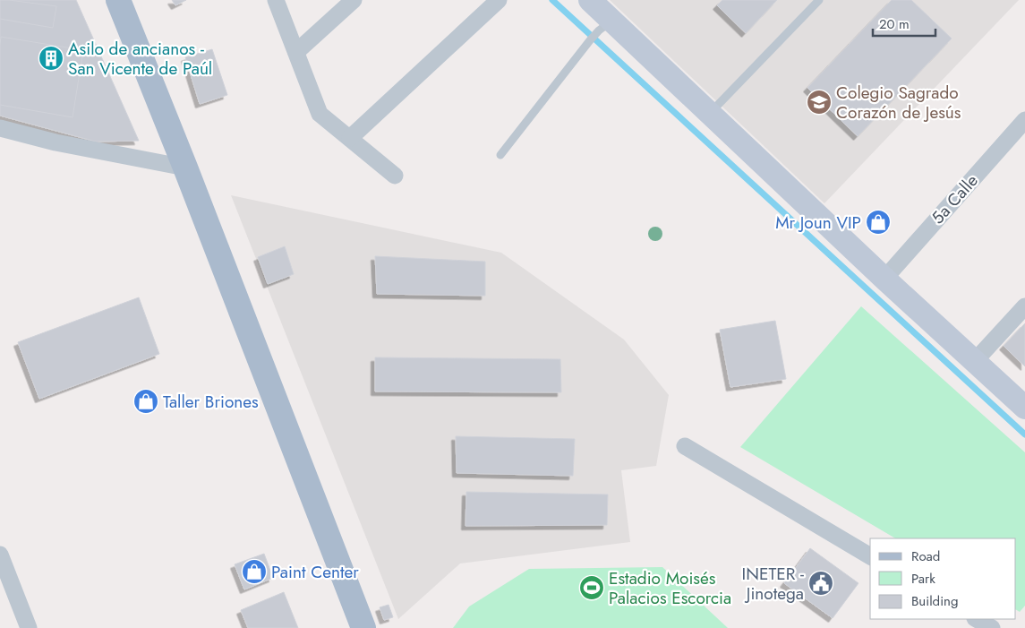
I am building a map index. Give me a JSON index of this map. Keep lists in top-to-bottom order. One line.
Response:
{"streets":{"street":["5a Calle"]},"places":{"building":["Asilo de ancianos - San Vicente de Paúl"],"school or university":["Colegio Sagrado Corazón de Jesús"],"shop":["Mr Joun VIP","Taller Briones","Paint Center"],"public building":["INETER - Jinotega"],"sports":["Estadio Moisés Palacios Escorcia"]},"legend":["Road","Park","Building"],"scale_bar":"20 m"}
